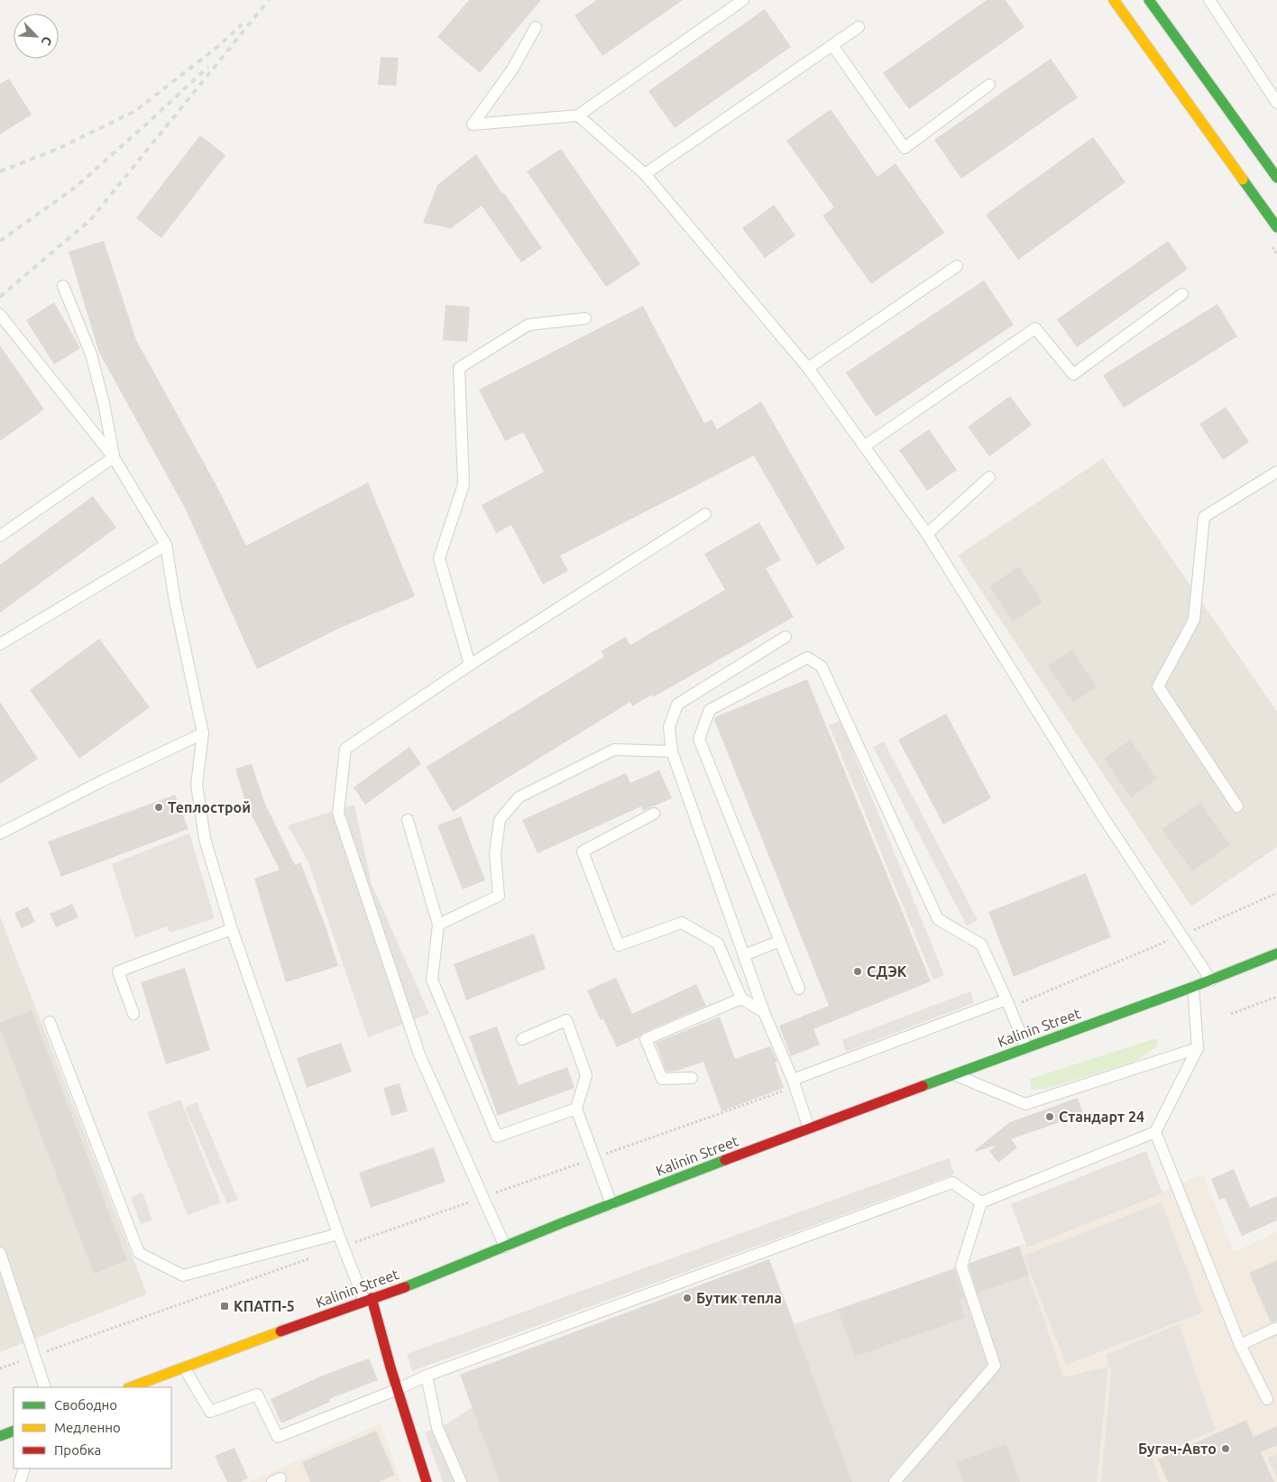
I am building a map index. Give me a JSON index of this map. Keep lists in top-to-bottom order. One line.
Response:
{"streets":{"main road":["Kalinin Street"]},"places":{"other":["Теплострой","СДЭК","Стандарт 24","Бутик тепла","Бугач-Авто"],"transit":["КПАТП-5"]},"legend":["Свободно","Медленно","Пробка"],"north":"bottom right"}
